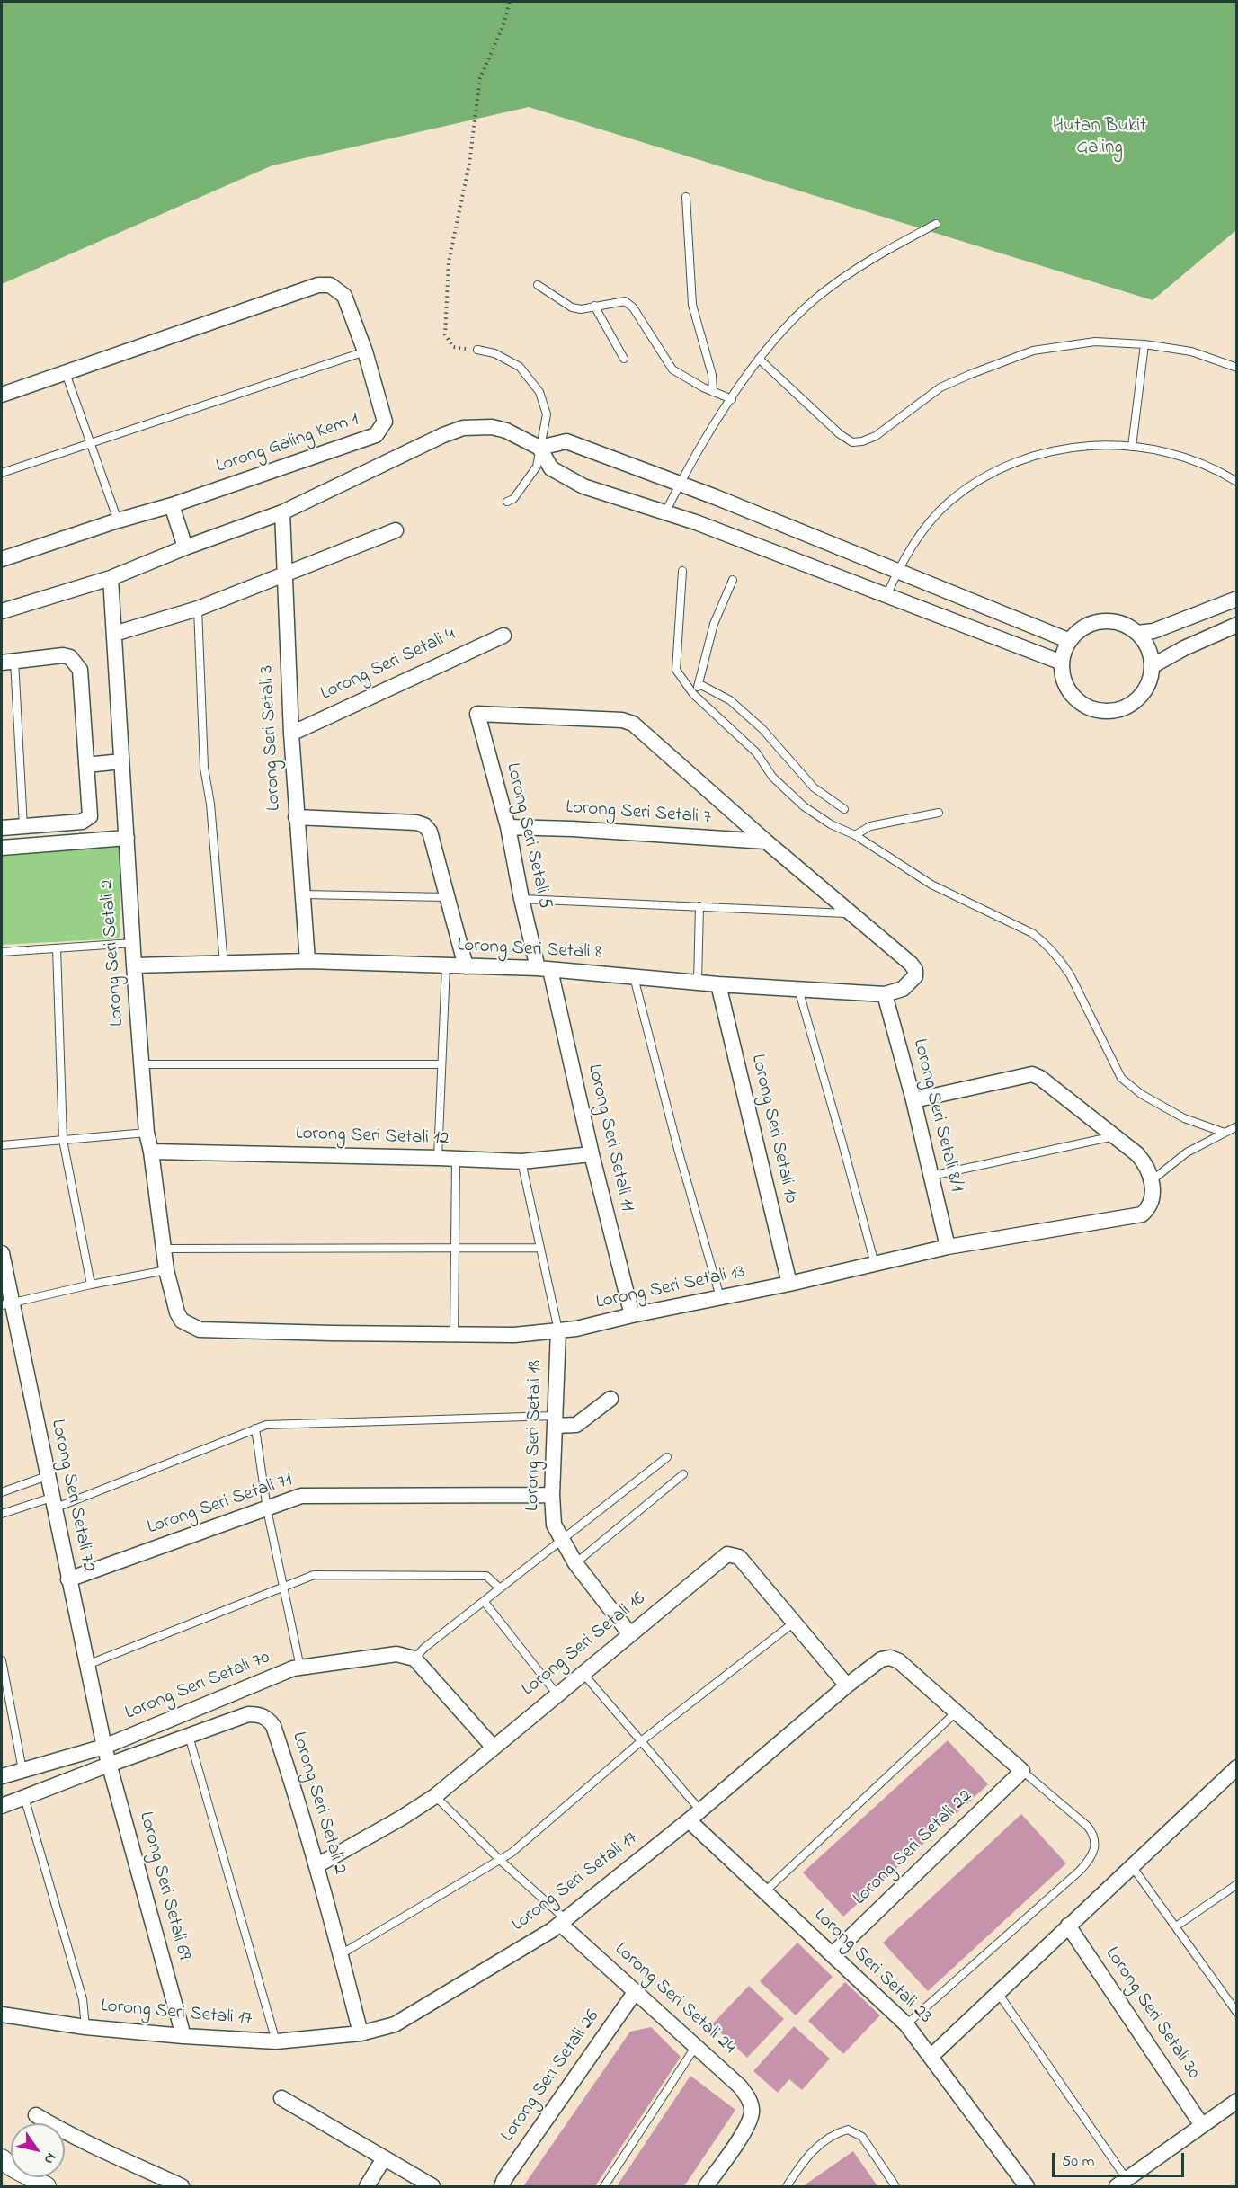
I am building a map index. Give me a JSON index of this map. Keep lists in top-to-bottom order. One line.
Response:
{"streets":{"street":["Lorong Galing Kem 1","Lorong Seri Setali 4","Lorong Seri Setali 3","Lorong Seri Setali 7","Lorong Seri Setali 5","Lorong Seri Setali 8","Lorong Seri Setali 2","Lorong Seri Setali 8/1","Lorong Seri Setali 10","Lorong Seri Setali 12","Lorong Seri Setali 11","Lorong Seri Setali 13","Lorong Seri Setali 18","Lorong Seri Setali 72","Lorong Seri Setali 71","Lorong Seri Setali 16","Lorong Seri Setali 70","Lorong Seri Setali 22","Lorong Seri Setali 17","Lorong Seri Setali 69","Lorong Seri Setali 23","Lorong Seri Setali 24","Lorong Seri Setali 30","Lorong Seri Setali 26"]},"crossings":[["Lorong Seri Setali 4","Lorong Seri Setali 3"],["Lorong Seri Setali 3","Lorong Seri Setali 8"],["Lorong Seri Setali 7","Lorong Seri Setali 5"],["Lorong Seri Setali 5","Lorong Seri Setali 8"],["Lorong Seri Setali 5","Lorong Seri Setali 11"],["Lorong Seri Setali 8","Lorong Seri Setali 2"],["Lorong Seri Setali 8","Lorong Seri Setali 8/1"],["Lorong Seri Setali 8","Lorong Seri Setali 10"],["Lorong Seri Setali 8","Lorong Seri Setali 11"],["Lorong Seri Setali 2","Lorong Seri Setali 12"],["Lorong Seri Setali 2","Lorong Seri Setali 13"],["Lorong Seri Setali 2","Lorong Seri Setali 16"],["Lorong Seri Setali 2","Lorong Seri Setali 17"],["Lorong Seri Setali 2","Lorong Seri Setali 69"],["Lorong Seri Setali 8/1","Lorong Seri Setali 13"],["Lorong Seri Setali 10","Lorong Seri Setali 13"],["Lorong Seri Setali 12","Lorong Seri Setali 11"],["Lorong Seri Setali 11","Lorong Seri Setali 13"],["Lorong Seri Setali 13","Lorong Seri Setali 18"],["Lorong Seri Setali 18","Lorong Seri Setali 71"],["Lorong Seri Setali 18","Lorong Seri Setali 16"],["Lorong Seri Setali 72","Lorong Seri Setali 71"],["Lorong Seri Setali 72","Lorong Seri Setali 70"],["Lorong Seri Setali 72","Lorong Seri Setali 69"],["Lorong Seri Setali 16","Lorong Seri Setali 17"],["Lorong Seri Setali 70","Lorong Seri Setali 69"],["Lorong Seri Setali 22","Lorong Seri Setali 17"],["Lorong Seri Setali 22","Lorong Seri Setali 23"],["Lorong Seri Setali 17","Lorong Seri Setali 69"],["Lorong Seri Setali 17","Lorong Seri Setali 23"],["Lorong Seri Setali 17","Lorong Seri Setali 24"],["Lorong Seri Setali 24","Lorong Seri Setali 26"]],"parks":["Hutan Bukit Galing"],"scale_bar":"50 m","north":"bottom right"}
